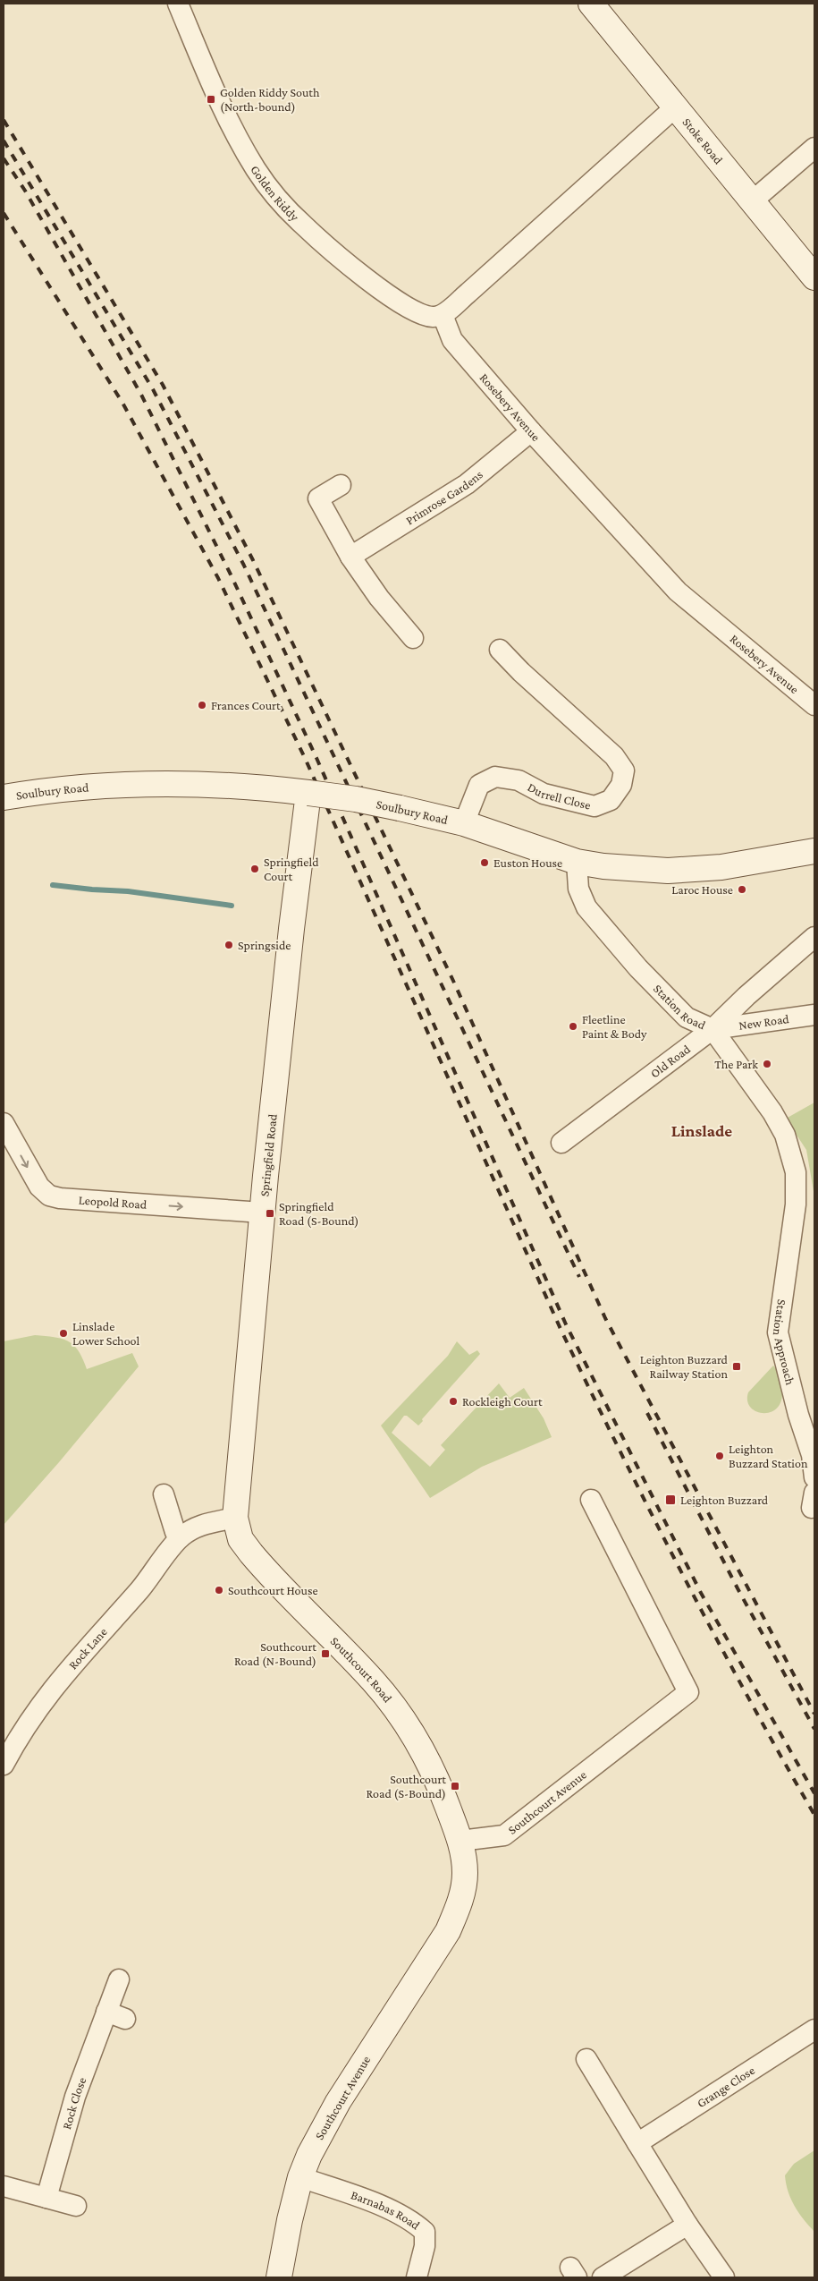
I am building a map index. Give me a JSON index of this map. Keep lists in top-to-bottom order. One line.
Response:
{"streets":{"street":["Stoke Road","Golden Riddy","Rosebery Avenue","Primrose Gardens","Soulbury Road","Durrell Close","Station Road","New Road","Old Road","Springfield Road","Leopold Road","Station Approach","Rock Lane","Southcourt Road","Southcourt Avenue","Grange Close","Rock Close","Barnabas Road"]},"crossings":[["Golden Riddy","Rosebery Avenue"],["Rosebery Avenue","Primrose Gardens"],["Soulbury Road","Durrell Close"],["Soulbury Road","Station Road"],["Soulbury Road","Springfield Road"],["Station Road","New Road"],["Station Road","Old Road"],["Station Road","Station Approach"],["New Road","Old Road"],["Springfield Road","Leopold Road"],["Springfield Road","Rock Lane"],["Springfield Road","Southcourt Road"],["Rock Lane","Southcourt Road"],["Southcourt Road","Southcourt Avenue"],["Southcourt Avenue","Barnabas Road"]],"one_way":["Leopold Road"],"districts":["Linslade"],"places":{"transit":["Golden Riddy South (North-bound)","Springfield Road (S-Bound)","Leighton Buzzard Railway Station","Leighton Buzzard","Southcourt Road (N-Bound)","Southcourt Road (S-Bound)"],"other":["Frances Court","Euston House","Springfield Court","Laroc House","Springside","Fleetline Paint & Body","The Park","Linslade Lower School","Rockleigh Court","Leighton Buzzard Station","Southcourt House"]}}
